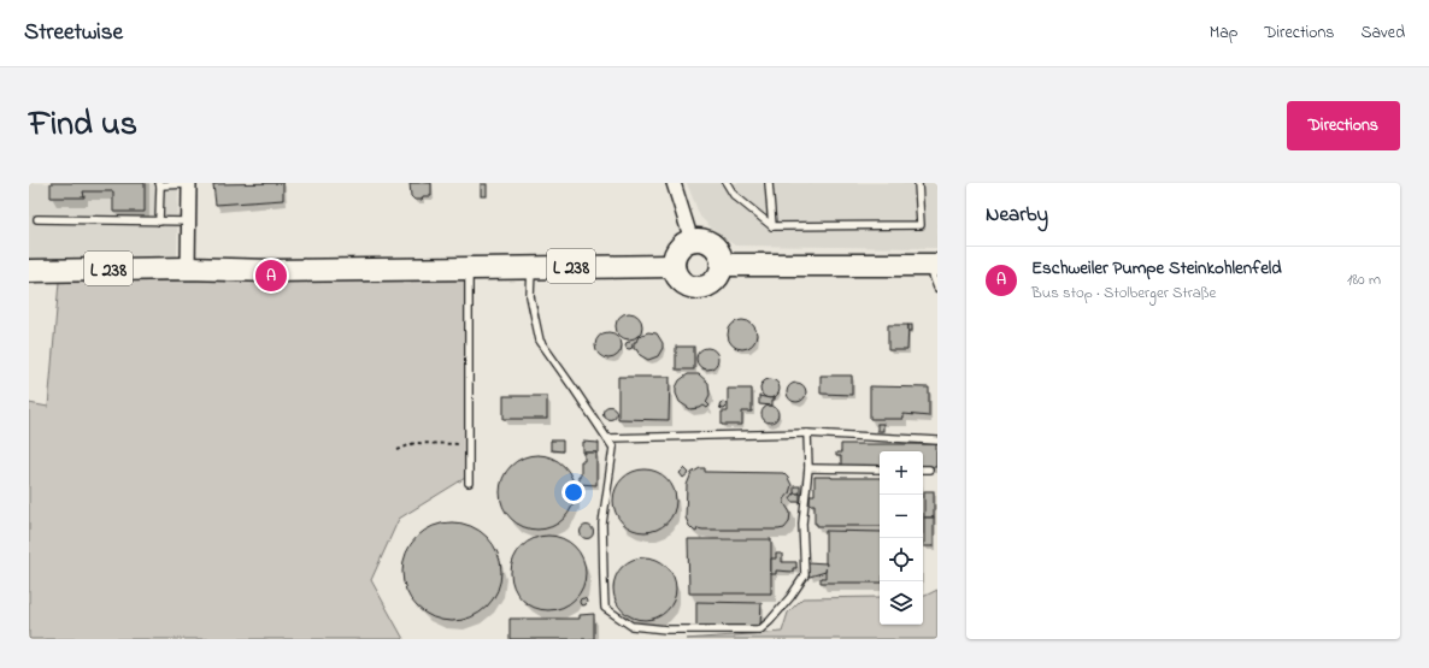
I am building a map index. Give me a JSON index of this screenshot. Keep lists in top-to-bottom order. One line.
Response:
{"streets":{"main road":["L 238"]},"page":{"header":"Streetwise","nav":["Map","Directions","Saved"],"title":"Find us","buttons":"Directions","heading":"Nearby","list":[{"mark":"A","name":"Eschweiler Pumpe Steinkohlenfeld","note":"Bus stop · Stolberger Straße","value":"180 m"}],"pins":"A","map_buttons":["+","−"]}}
